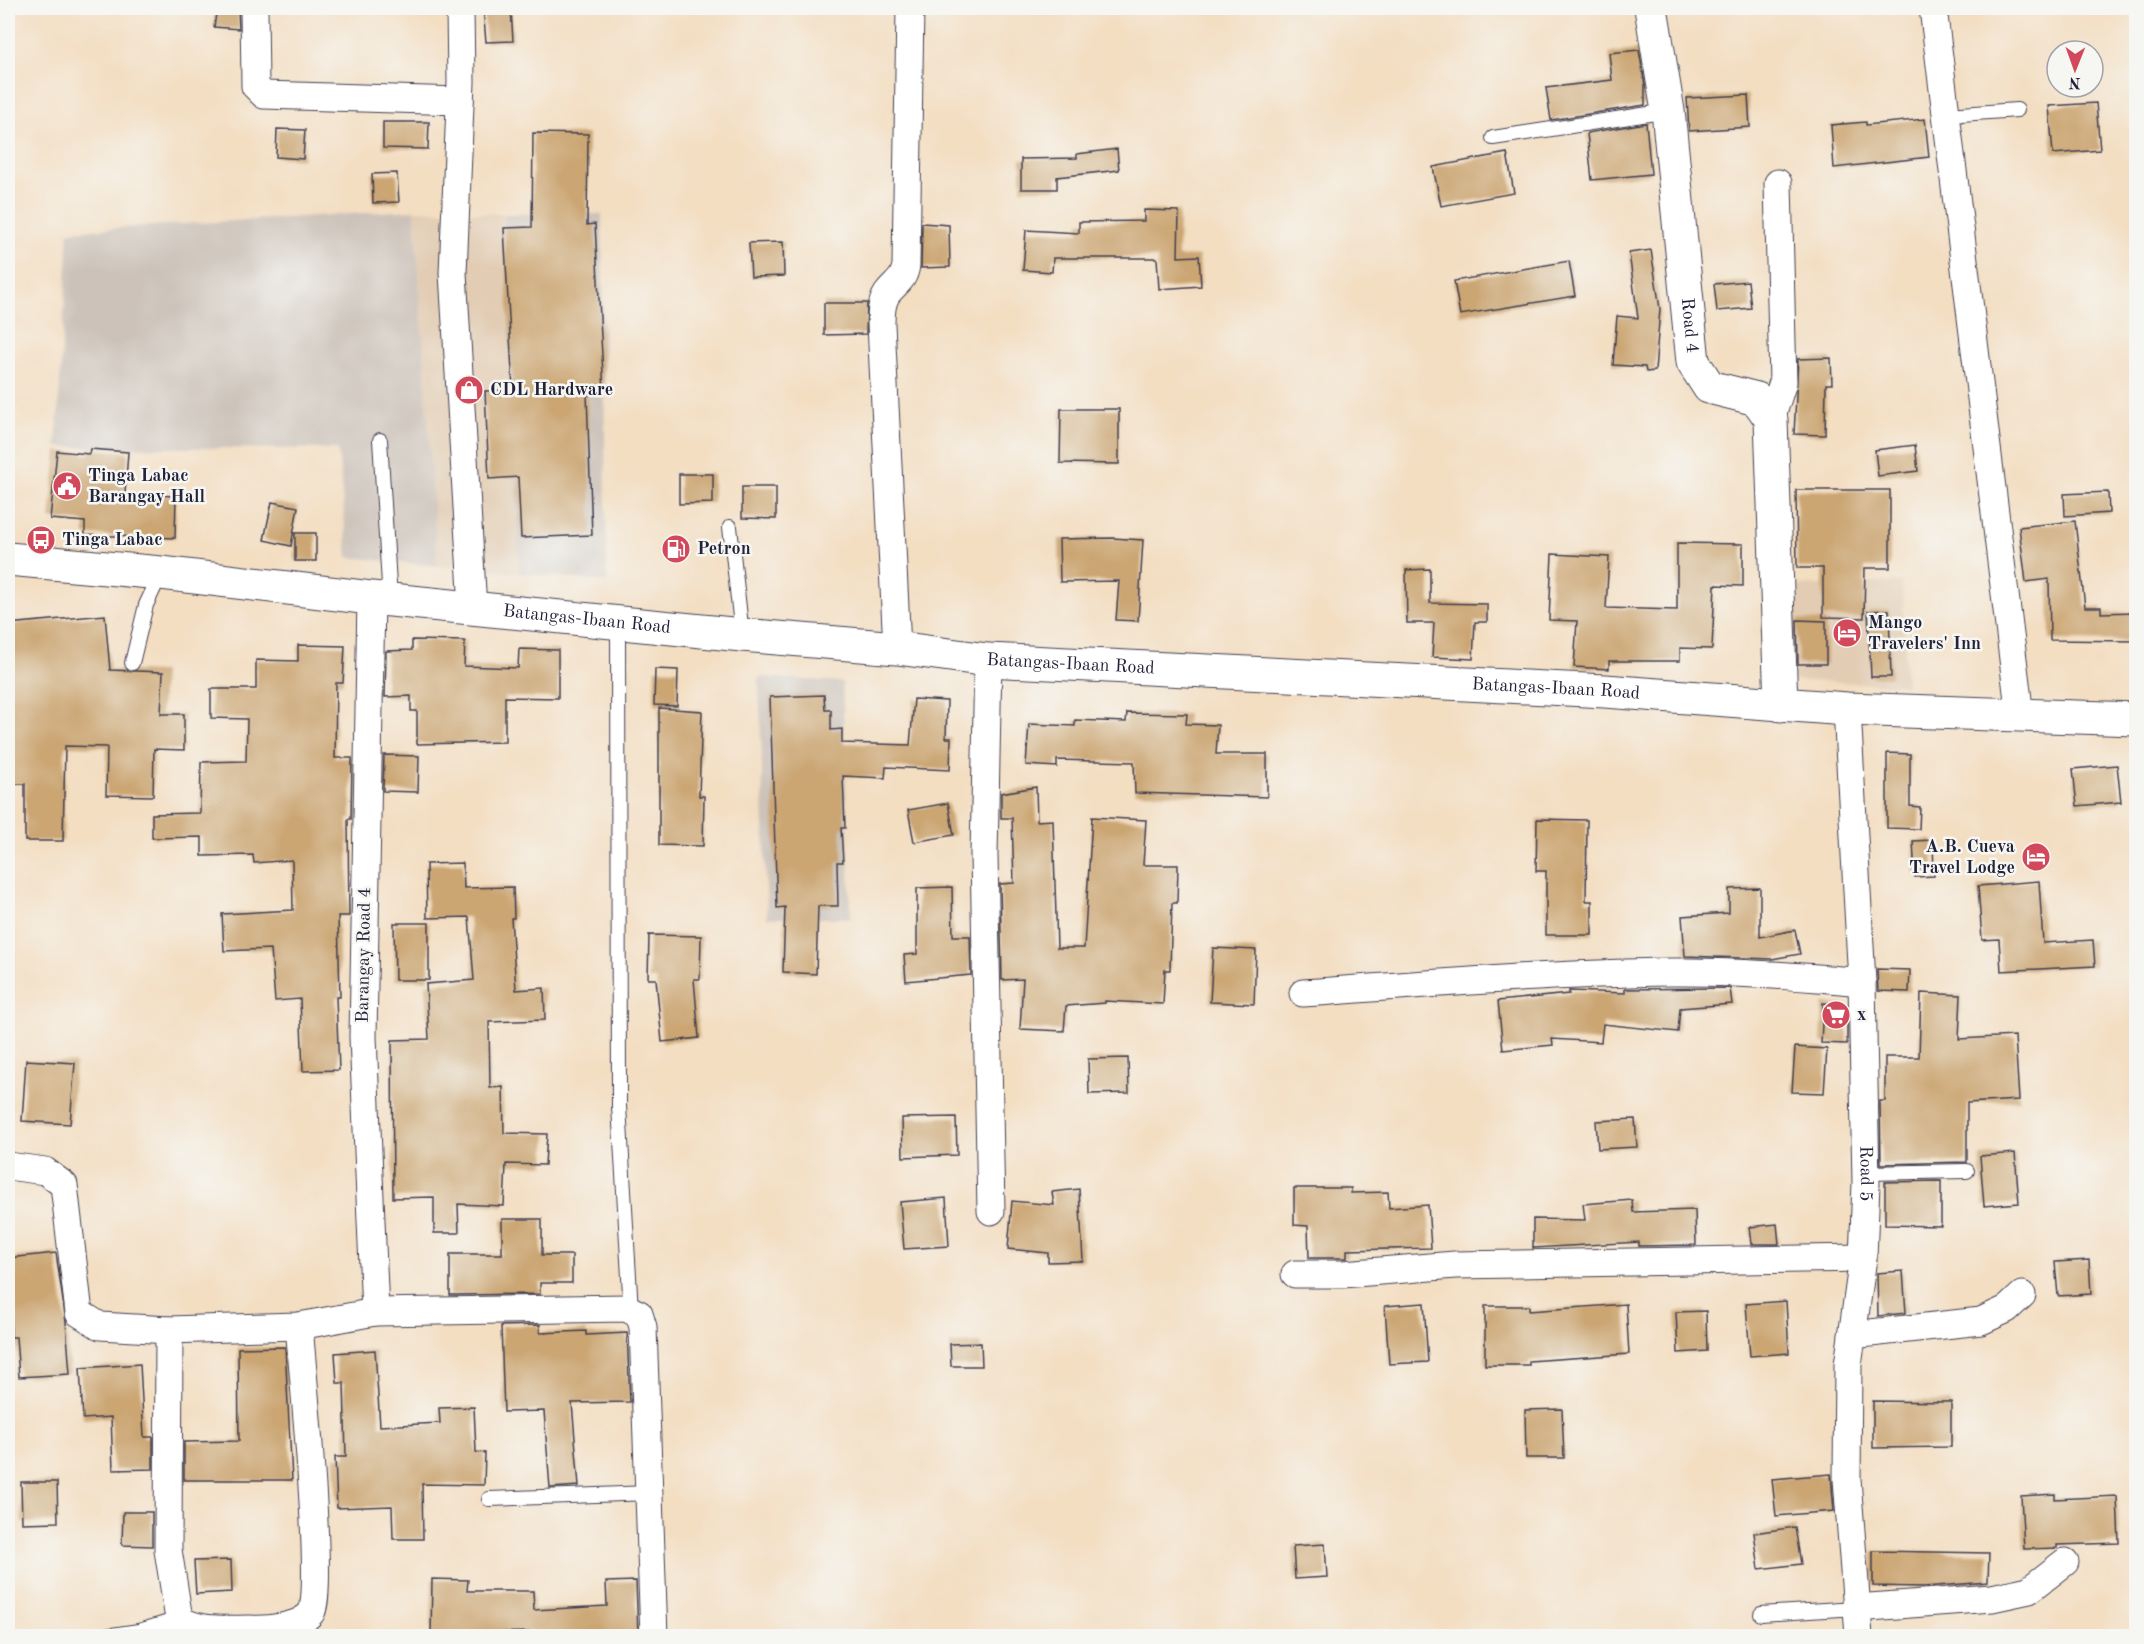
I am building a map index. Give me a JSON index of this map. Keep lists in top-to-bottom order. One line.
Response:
{"streets":{"main road":["Road 4","Batangas-Ibaan Road"],"street":["Barangay Road 4","Road 5"]},"crossings":[["Batangas-Ibaan Road","Barangay Road 4"],["Batangas-Ibaan Road","Road 5"]],"places":{"shop":["CDL Hardware"],"public building":["Tinga Labac Barangay Hall"],"bus stop":["Tinga Labac"],"fuel station":["Petron"],"hotel":["Mango Travelers' Inn","A.B. Cueva Travel Lodge"],"supermarket":["x"]},"north":"bottom"}
